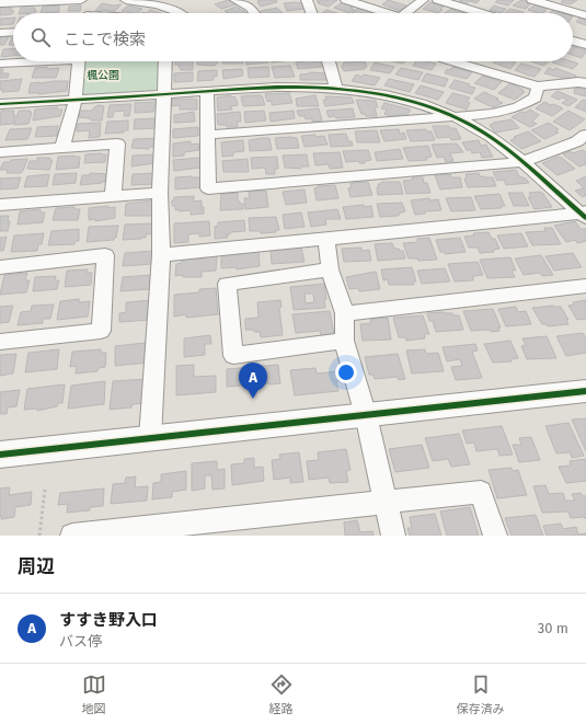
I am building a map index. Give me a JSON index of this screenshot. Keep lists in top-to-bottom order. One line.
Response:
{"parks":["楓公園"],"page":{"search":"ここで検索","pins":"A","heading":"周辺","list":[{"mark":"A","name":"すすき野入口","note":"バス停","value":"30 m"}],"nav":["地図","経路","保存済み"]}}
